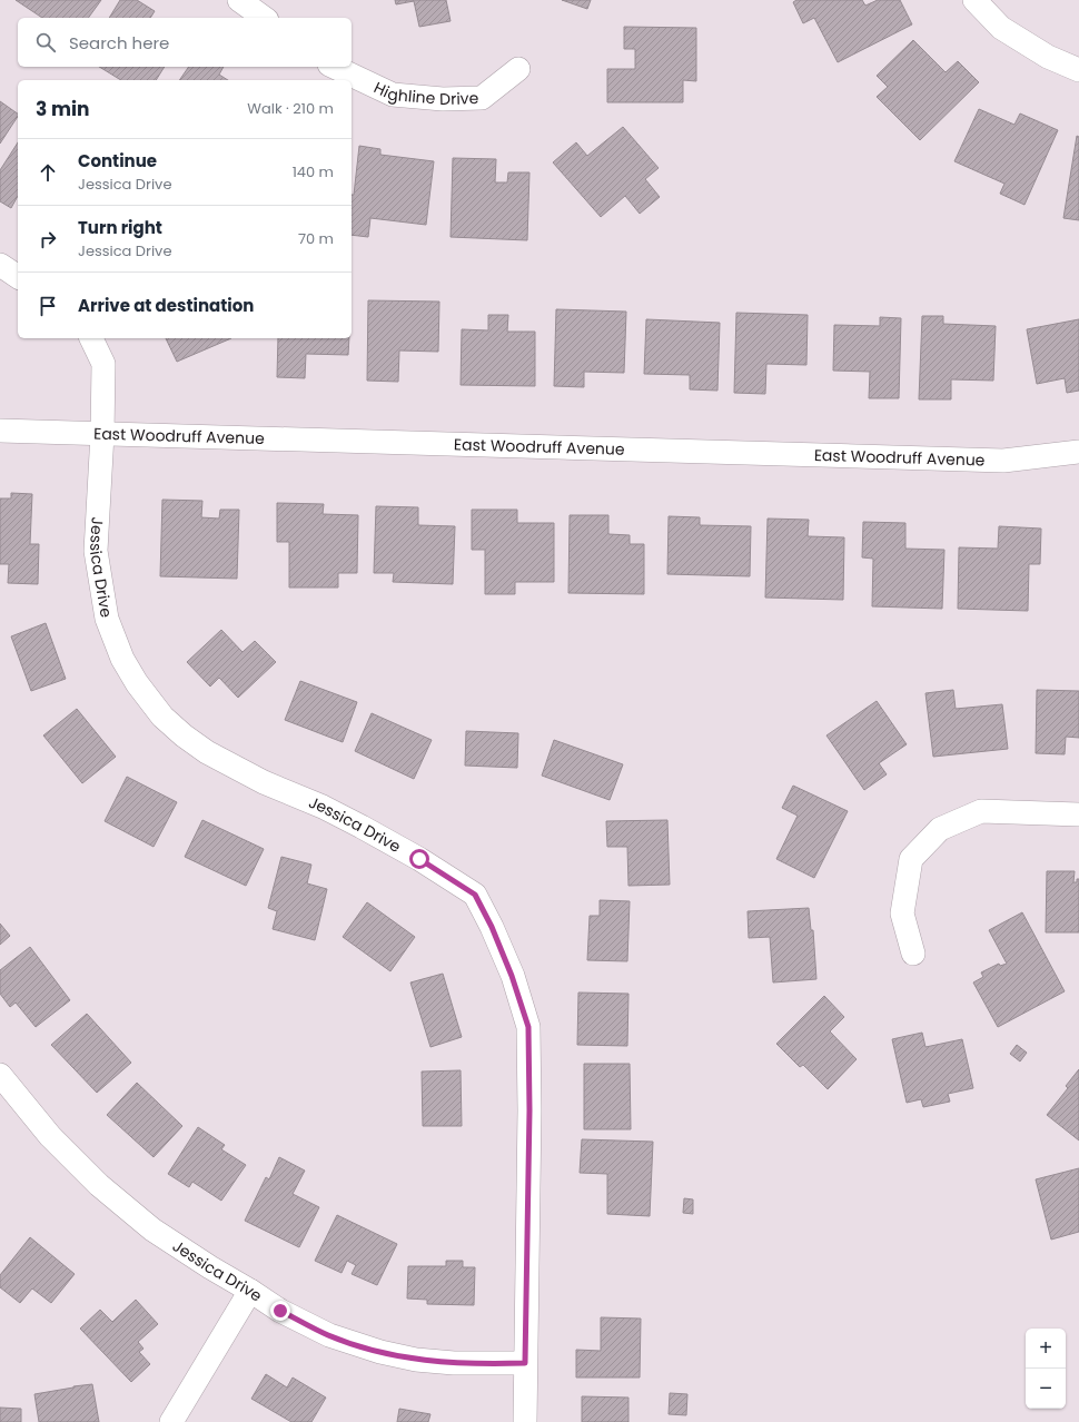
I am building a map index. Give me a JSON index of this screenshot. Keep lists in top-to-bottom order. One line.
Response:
{"streets":{"street":["Highline Drive","East Woodruff Avenue","Jessica Drive"]},"crossings":[["East Woodruff Avenue","Jessica Drive"]],"page":{"search":"Search here","heading":["3 min","Walk · 210 m"],"list":[["Continue","Jessica Drive","140 m"],["Turn right","Jessica Drive","70 m"],"Arrive at destination"],"map_buttons":["+","−"]}}
